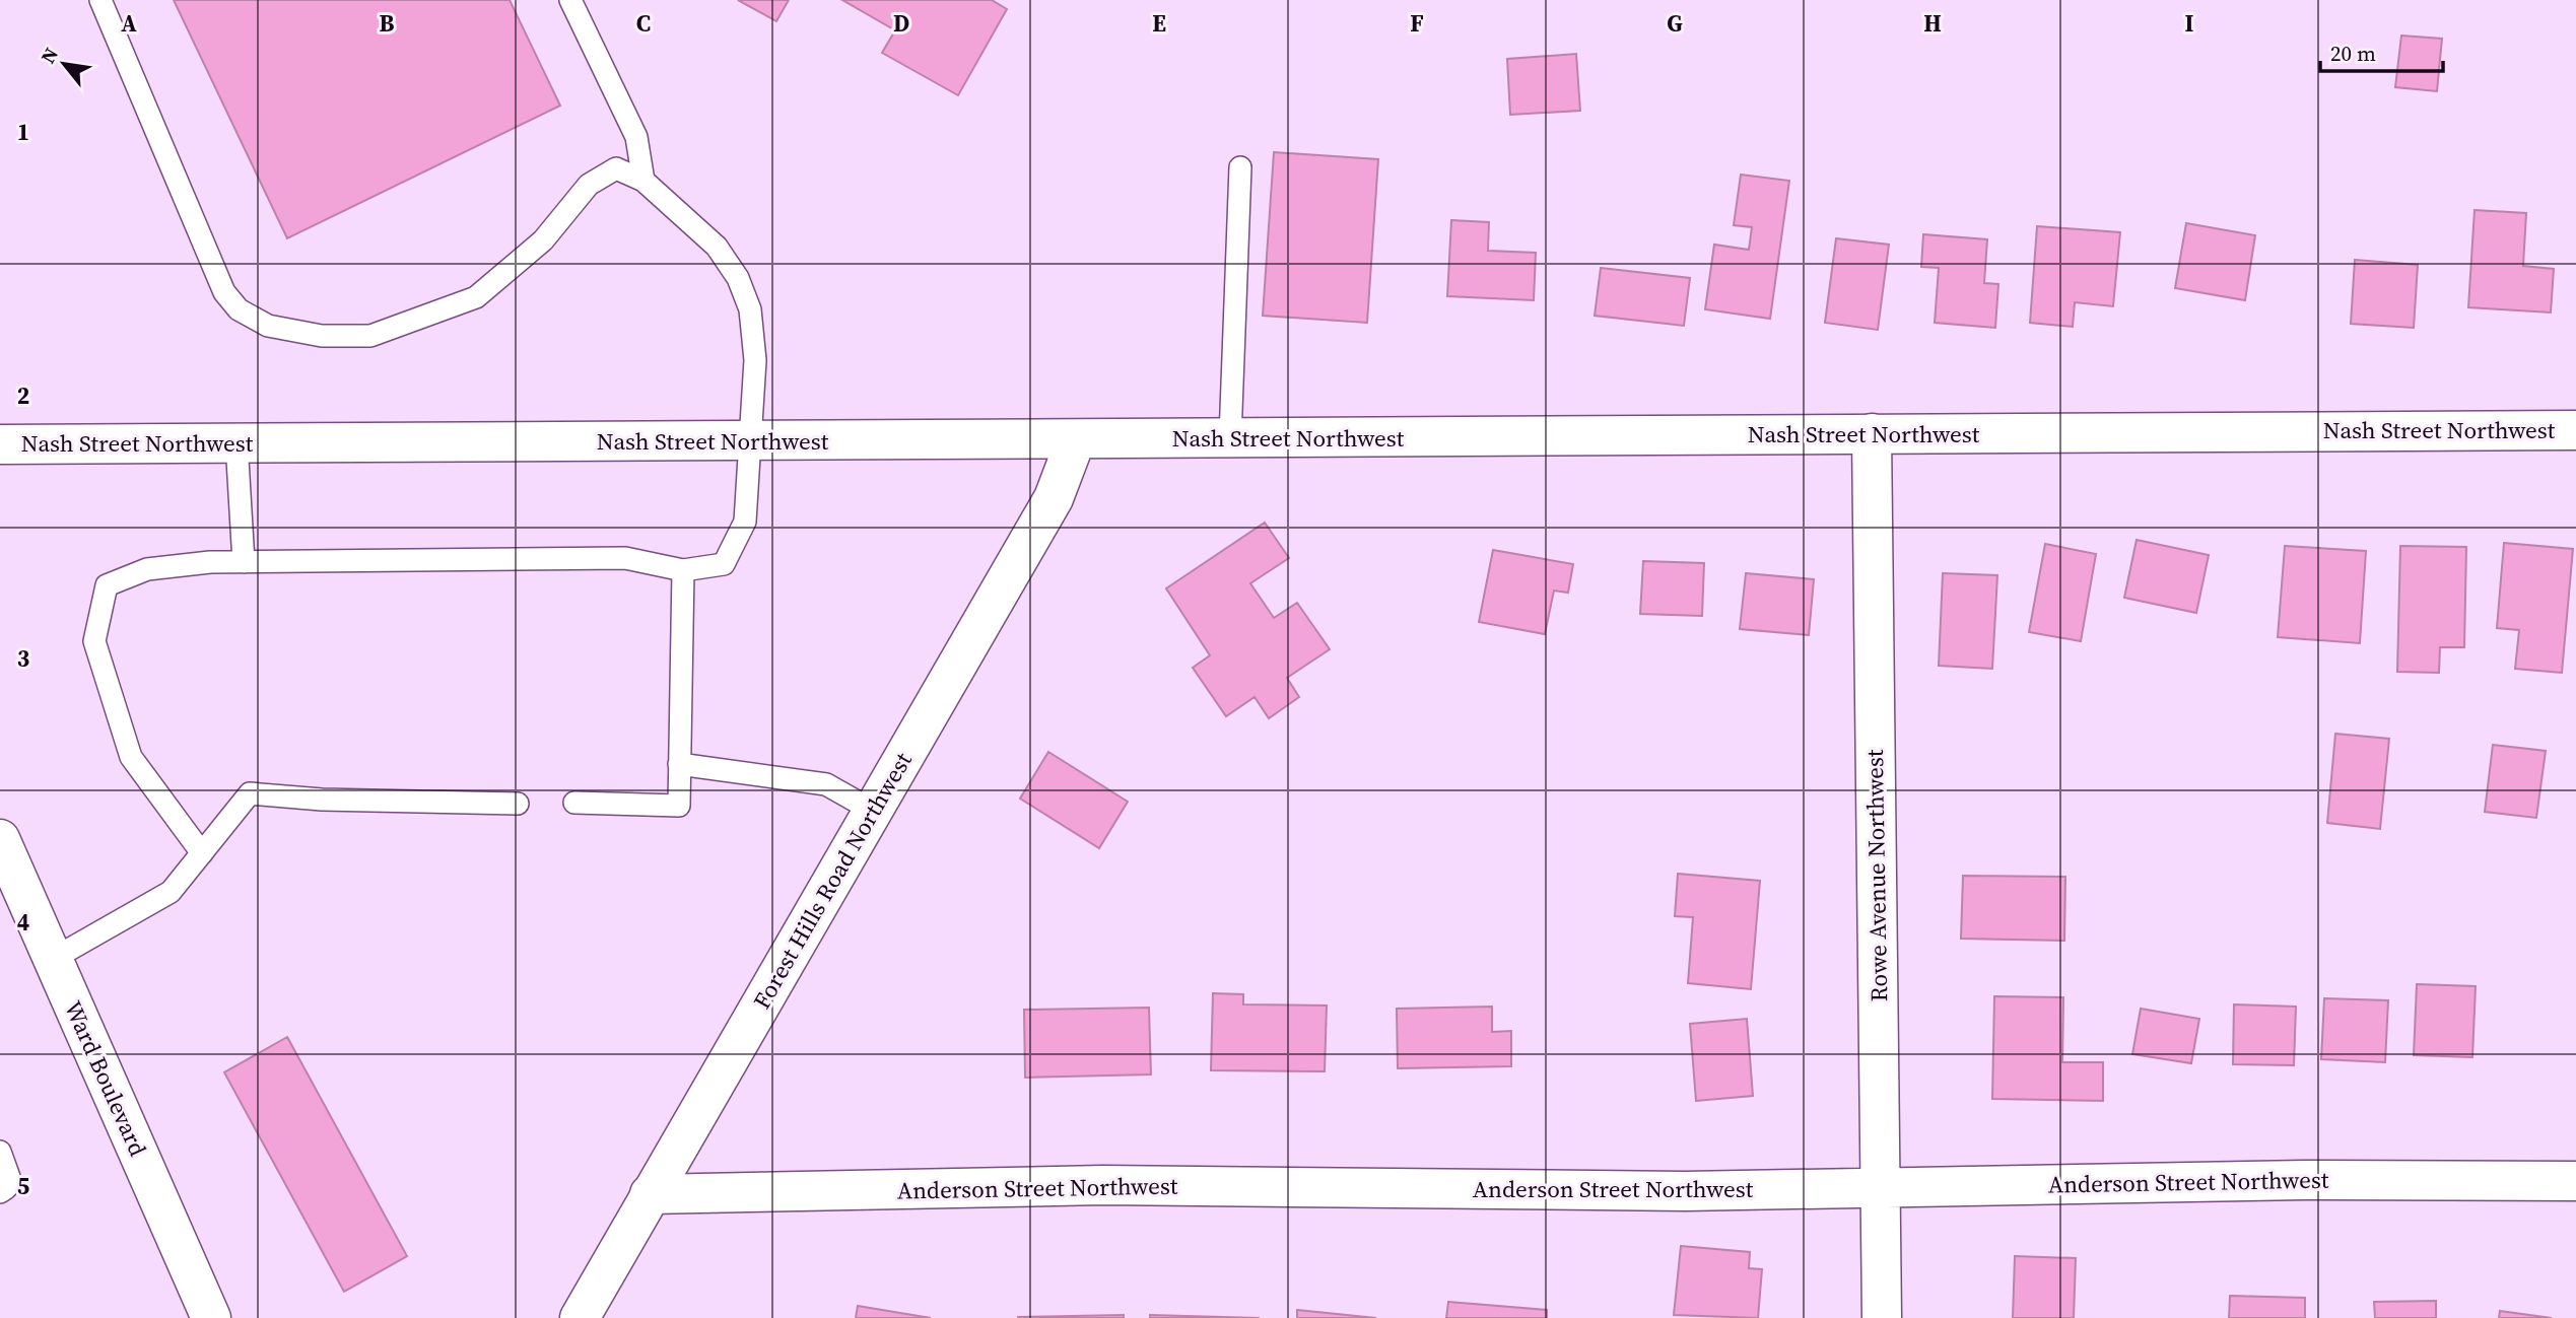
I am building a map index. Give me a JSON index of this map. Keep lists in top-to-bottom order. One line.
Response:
{"streets":{"main road":["Nash Street Northwest","Rowe Avenue Northwest","Forest Hills Road Northwest","Ward Boulevard","Anderson Street Northwest"]},"crossings":[["Nash Street Northwest","Rowe Avenue Northwest"],["Nash Street Northwest","Forest Hills Road Northwest"],["Rowe Avenue Northwest","Anderson Street Northwest"],["Forest Hills Road Northwest","Anderson Street Northwest"]],"scale_bar":"20 m","north":"top left","grid":{"columns":["A","B","C","D","E","F","G","H","I"],"rows":["1","2","3","4","5"]}}
